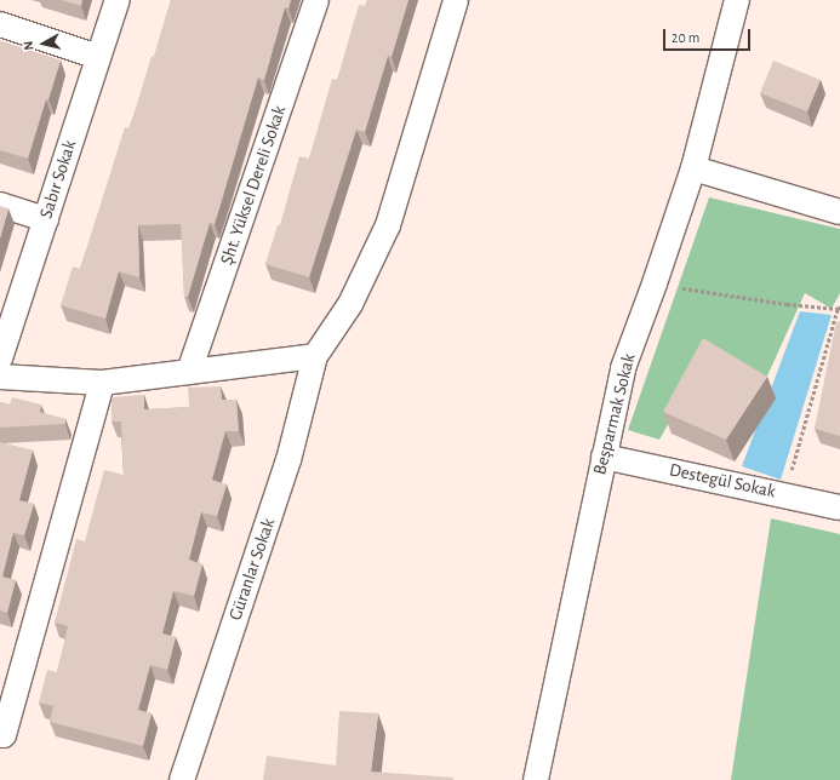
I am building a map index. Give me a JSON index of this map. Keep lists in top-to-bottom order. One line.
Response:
{"streets":{"street":["Sabır Sokak","Şht. Yüksel Dereli Sokak","Beşparmak Sokak","Destegül Sokak","Güranlar Sokak"]},"crossings":[["Beşparmak Sokak","Destegül Sokak"]],"scale_bar":"20 m","north":"left"}
